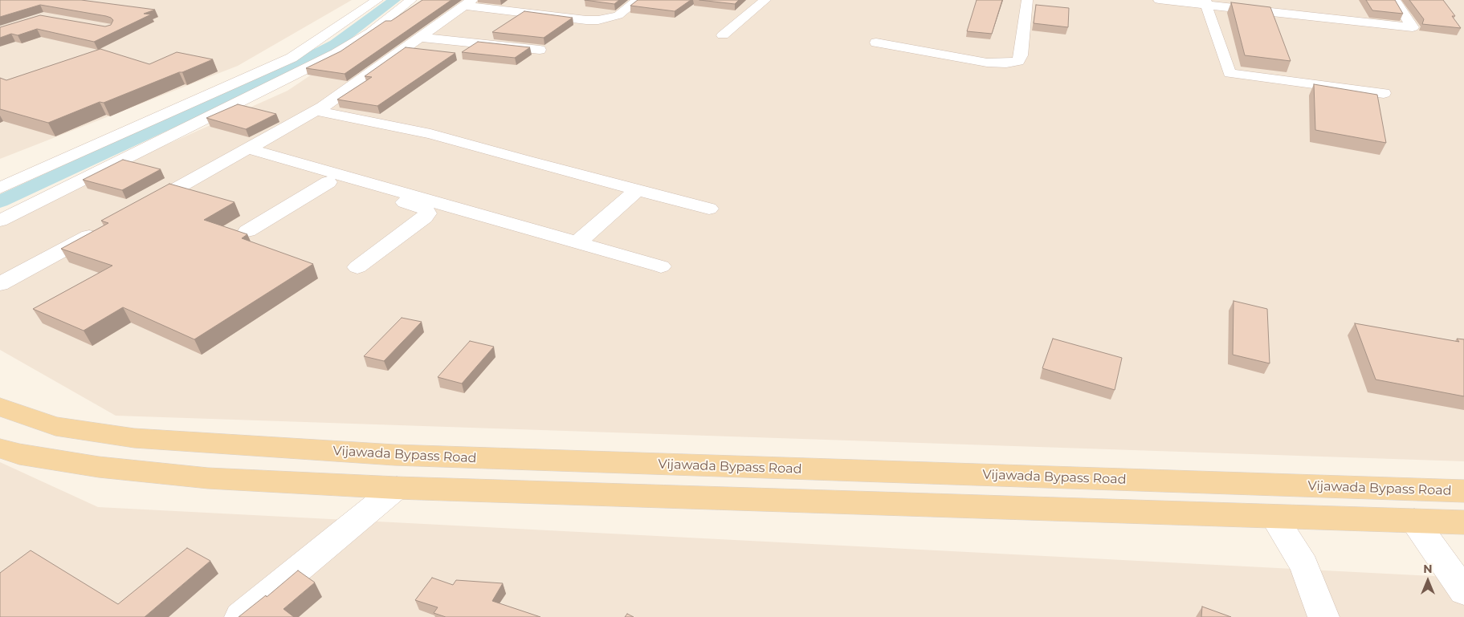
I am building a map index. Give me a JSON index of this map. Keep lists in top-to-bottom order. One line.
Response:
{"streets":{"main road":["Vijawada Bypass Road"]},"north":"top"}
